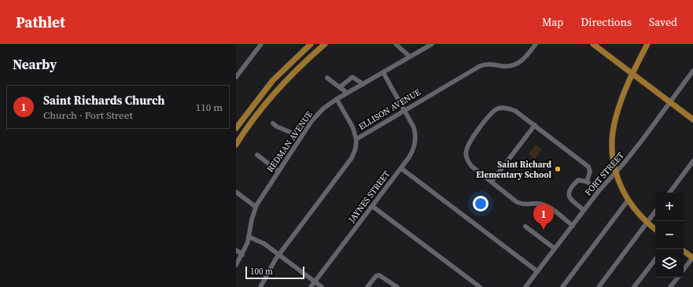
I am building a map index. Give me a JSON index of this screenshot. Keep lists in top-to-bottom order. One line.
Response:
{"streets":{"street":["ELLISON AVENUE","REDMAN AVENUE","FORT STREET","JAYNES STREET"]},"crossings":[["ELLISON AVENUE","JAYNES STREET"],["REDMAN AVENUE","JAYNES STREET"]],"places":["Saint Richard Elementary School"],"scale_bar":"100 m","page":{"header":"Pathlet","nav":["Map","Directions","Saved"],"heading":"Nearby","list":[{"mark":"1","name":"Saint Richards Church","note":"Church · Fort Street","value":"110 m"}],"map_buttons":["+","−"],"pins":"1","scale":"100 m"}}
